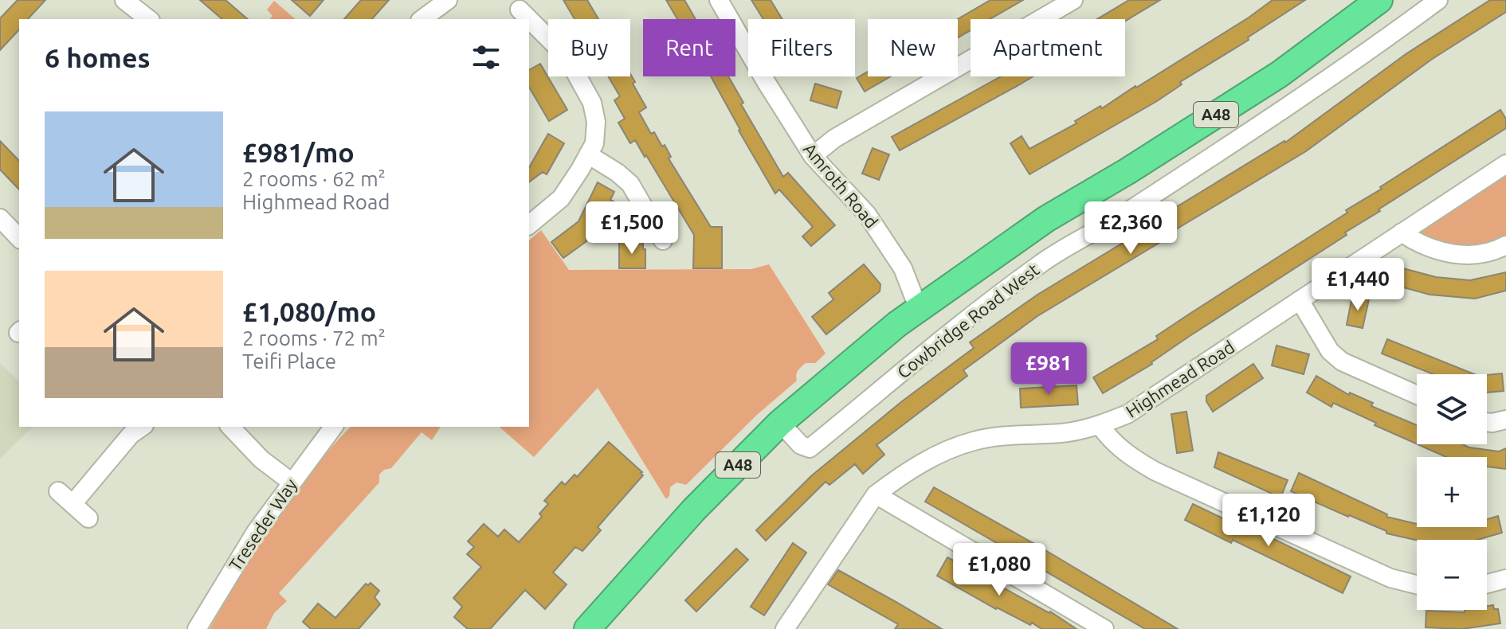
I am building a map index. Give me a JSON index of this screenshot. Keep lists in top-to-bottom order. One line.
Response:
{"streets":{"highway":["A48","Cowbridge Road West"],"street":["Amroth Road","Highmead Road","Treseder Way"]},"crossings":[["Amroth Road","Cowbridge Road West"]],"page":{"chip":["Buy","Rent","Filters","New","Apartment"],"heading":"6 homes","list":[{"name":"£981/mo","note":"2 rooms · 62 m² · Highmead Road"},{"name":"£1,080/mo","note":"2 rooms · 72 m² · Teifi Place"}],"price":["£1,500","£2,360","£1,440","£981","£1,120","£1,080"],"map_buttons":["+","−"]}}
